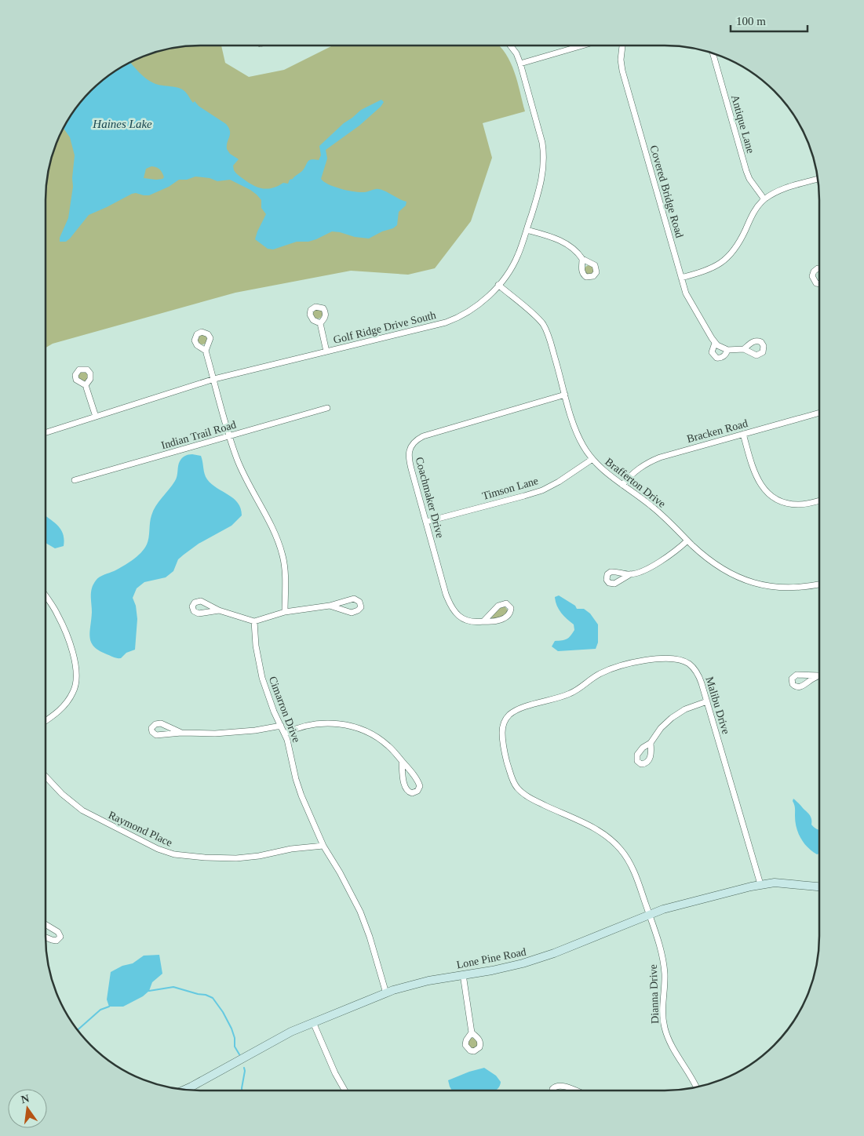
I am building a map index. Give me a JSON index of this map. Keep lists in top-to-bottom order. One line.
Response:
{"streets":{"street":["Antique Lane","Covered Bridge Road","Golf Ridge Drive South","Bracken Road","Indian Trail Road","Brafferton Drive","Timson Lane","Coachmaker Drive","Malibu Drive","Cimarron Drive","Raymond Place","Lone Pine Road","Dianna Drive"]},"crossings":[["Golf Ridge Drive South","Brafferton Drive"],["Bracken Road","Brafferton Drive"],["Brafferton Drive","Timson Lane"],["Brafferton Drive","Coachmaker Drive"],["Timson Lane","Coachmaker Drive"],["Malibu Drive","Lone Pine Road"],["Malibu Drive","Dianna Drive"],["Cimarron Drive","Raymond Place"],["Cimarron Drive","Lone Pine Road"],["Lone Pine Road","Dianna Drive"]],"water":["Haines Lake"],"scale_bar":"100 m","north":"top"}
